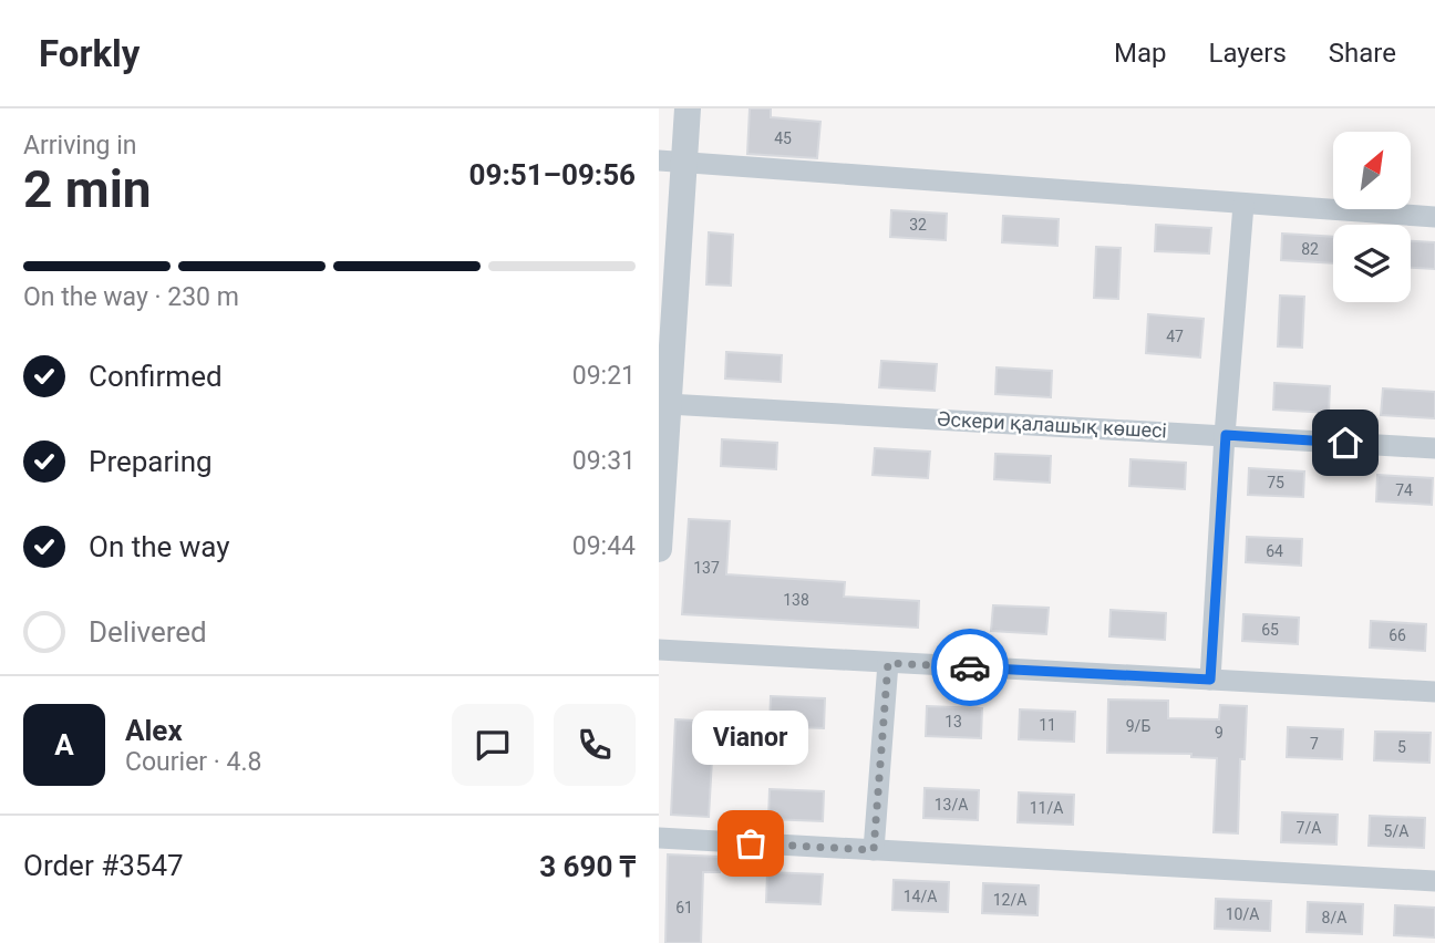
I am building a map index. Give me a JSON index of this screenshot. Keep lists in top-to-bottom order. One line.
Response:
{"streets":{"street":["Әскери қалашық көшесі"]},"places":["Vianor"],"house_numbers":["45","32","82","47","75","74","64","137","138","65","66","13","11","9/Б","9","7","5","13/А","11/А","7/А","5/А","14/А","12/А","61","10/А","8/А"],"north":"top right","page":{"header":"Forkly","nav":["Map","Layers","Share"],"heading":["2 min","Arriving in","09:51–09:56"],"panel":["Alex","Courier · 4.8","Order #3547","3 690 ₸"],"bar":"On the way · 230 m","list":[["Confirmed","09:21"],["Preparing","09:31"],["On the way","09:44"],"Delivered"],"round":"A","bubble":"Vianor"}}
